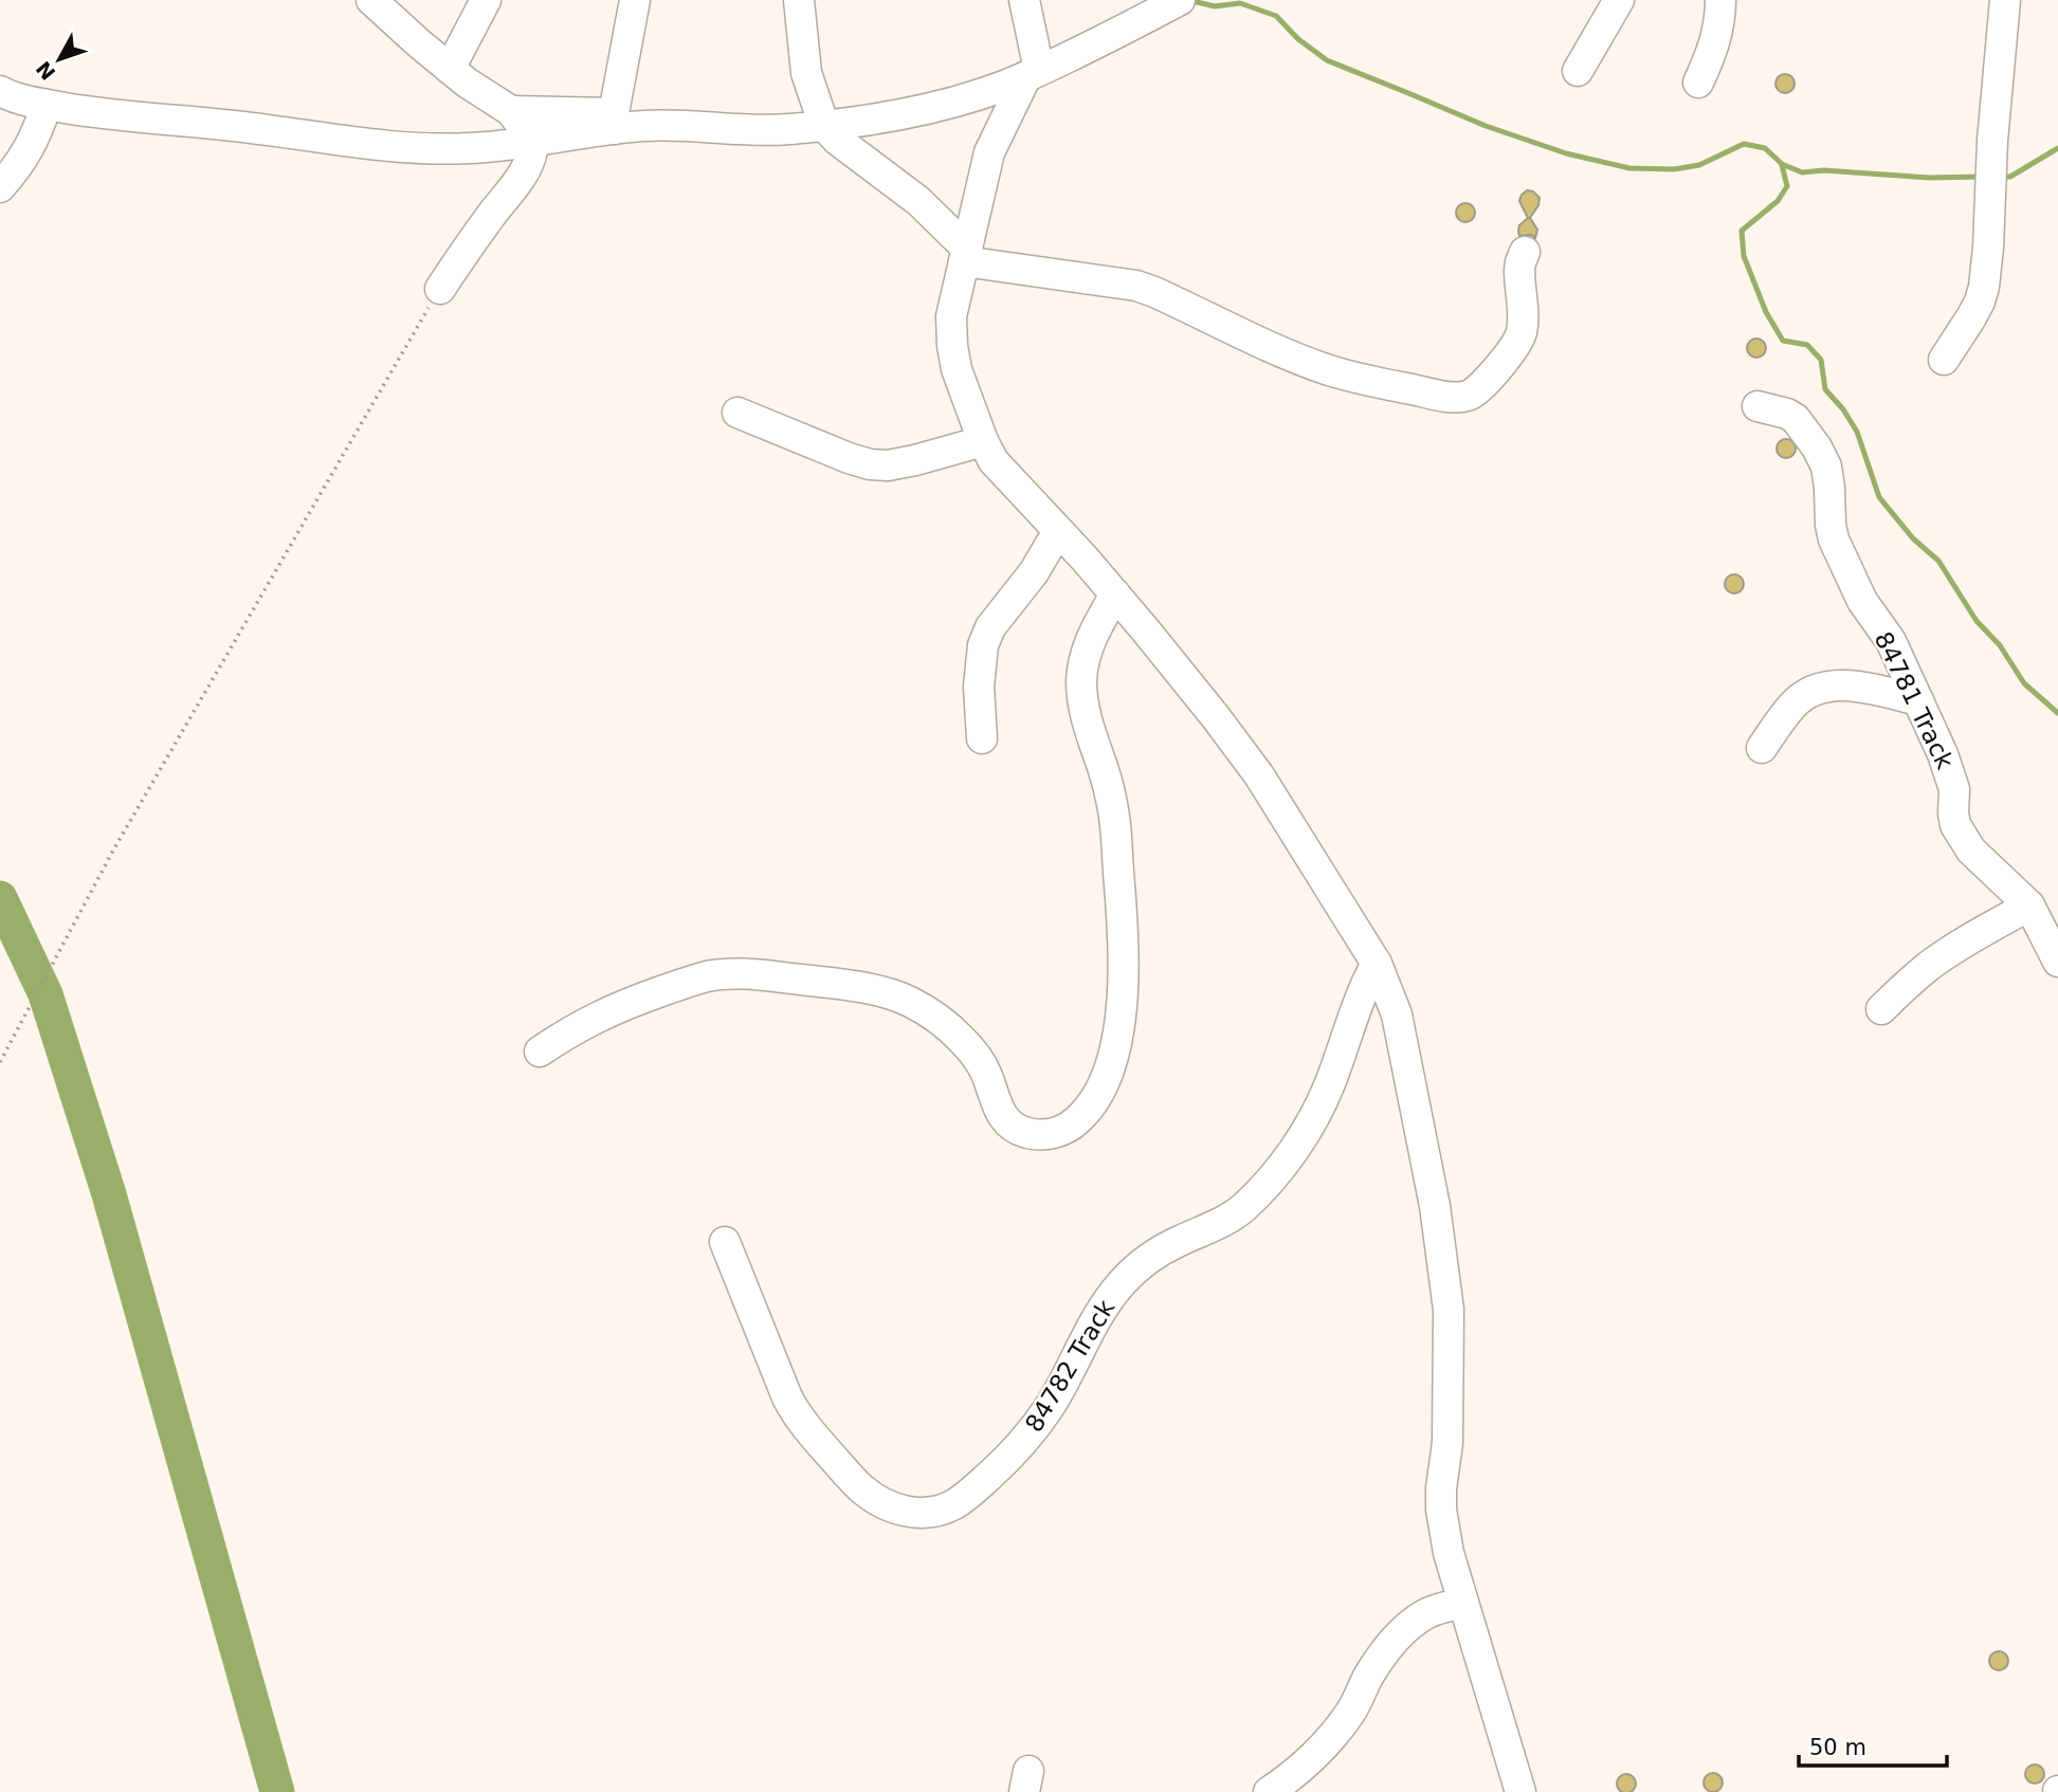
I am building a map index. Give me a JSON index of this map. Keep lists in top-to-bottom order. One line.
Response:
{"streets":{"street":["84781 Track","84782 Track"]},"scale_bar":"50 m","north":"bottom left"}
